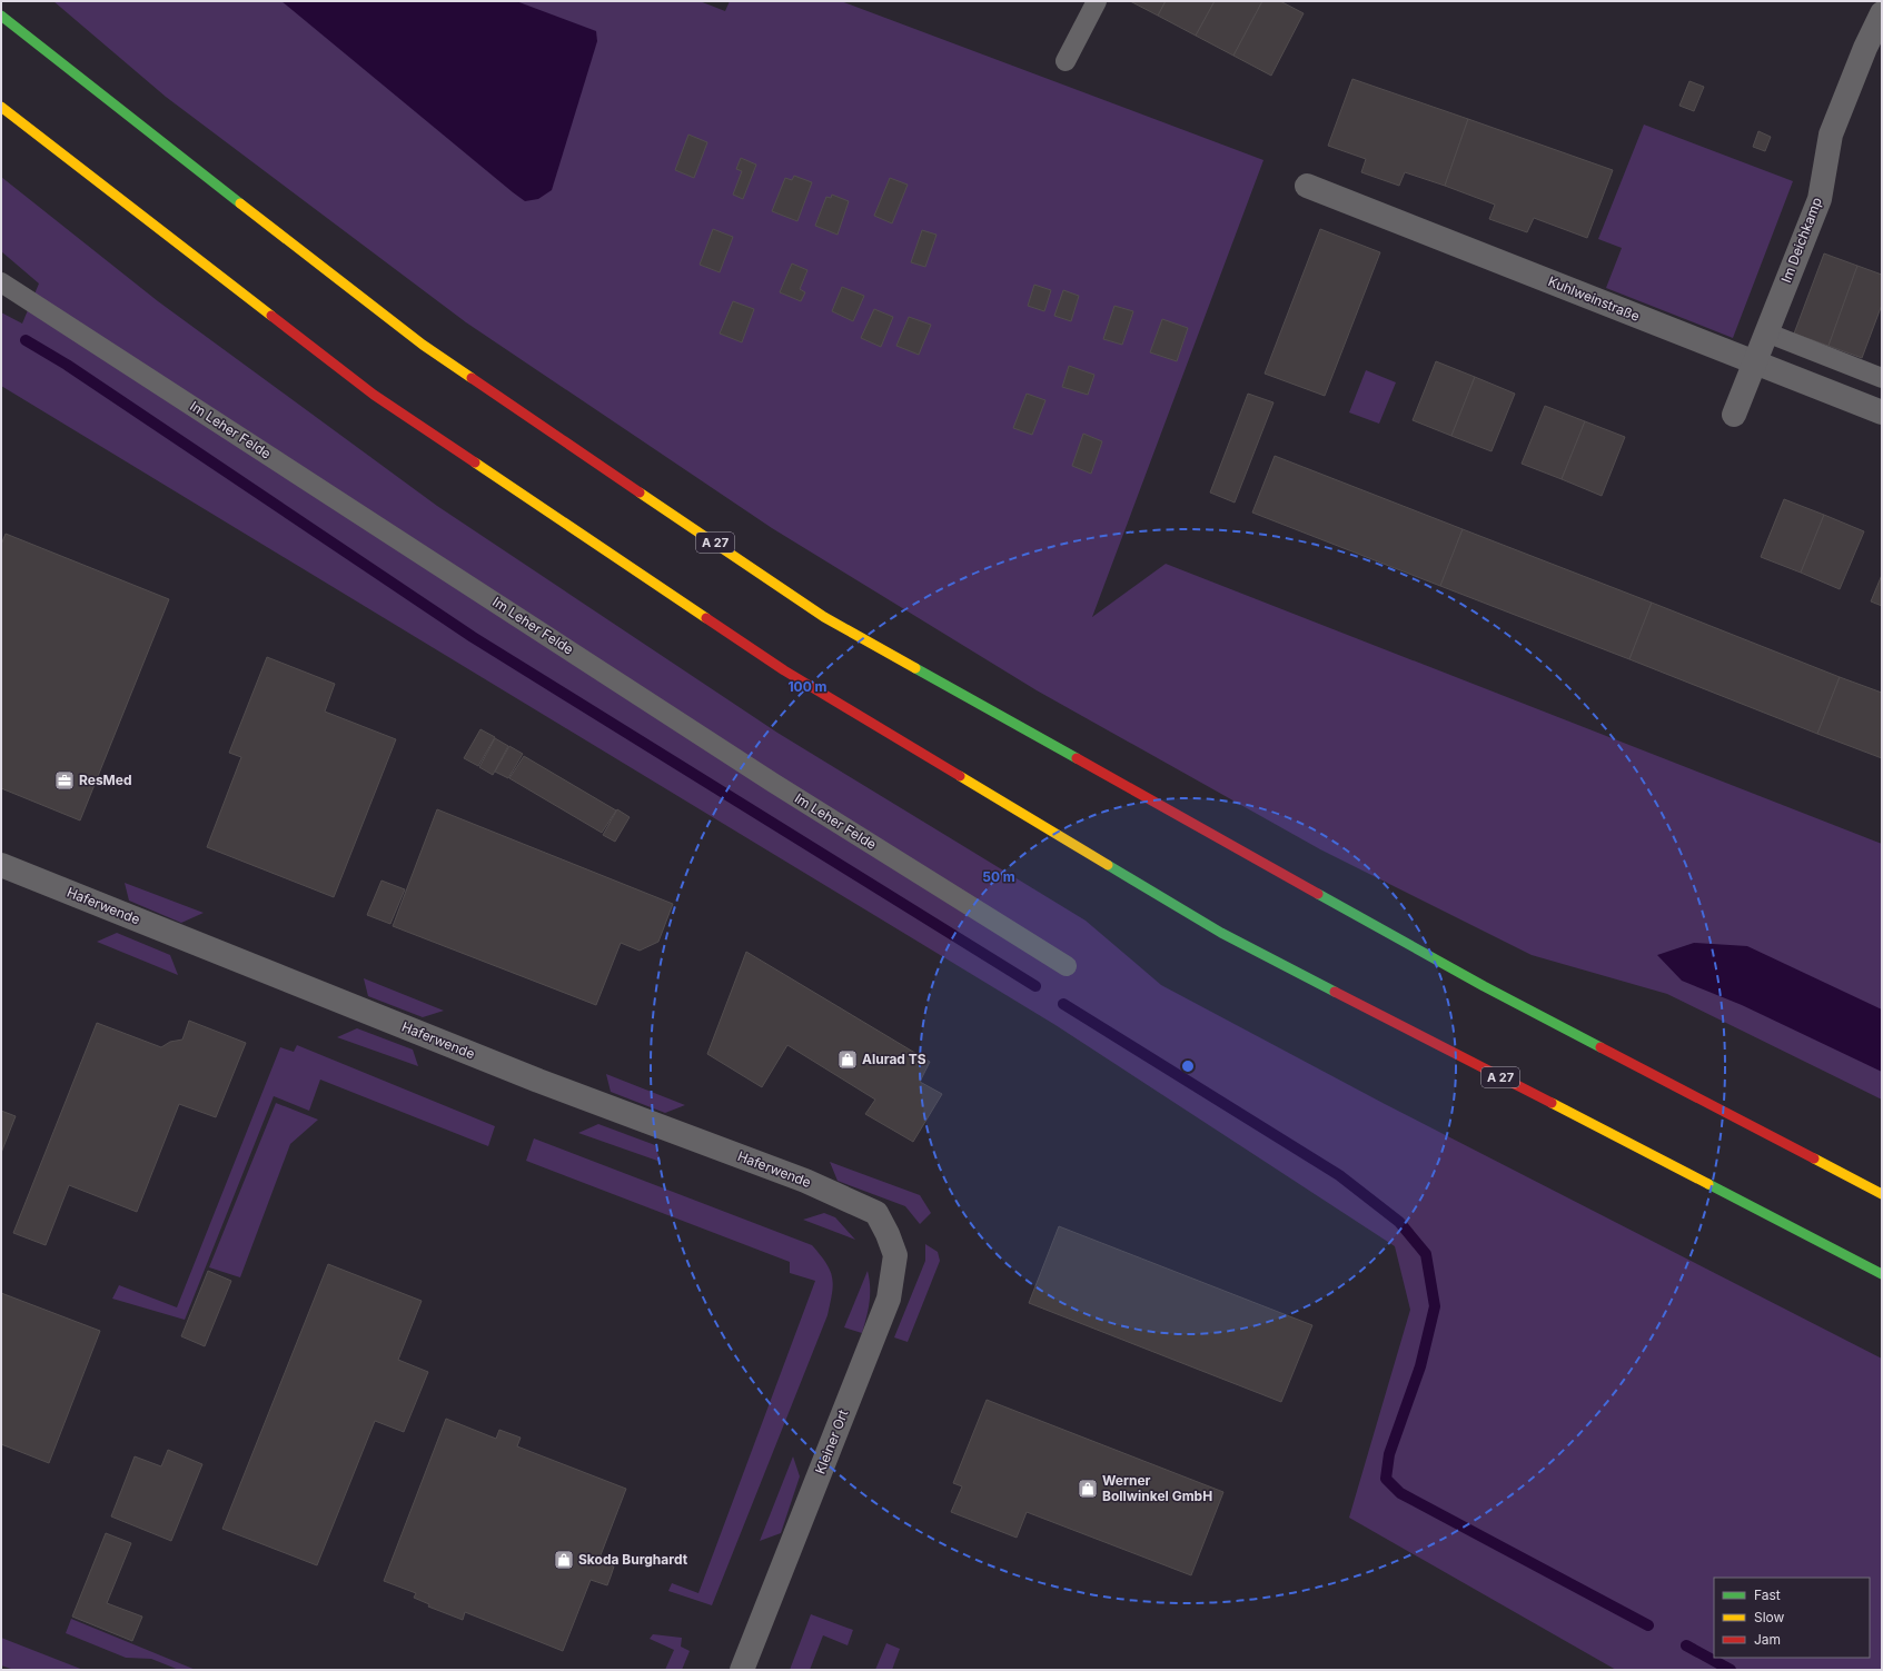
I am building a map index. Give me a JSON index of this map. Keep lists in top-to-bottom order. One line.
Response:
{"streets":{"highway":["A 27"],"street":["Im Deichkamp","Kuhlweinstraße","Haferwende","Kleiner Ort"],"lane":["Im Leher Felde"]},"crossings":[["Im Deichkamp","Kuhlweinstraße"],["Haferwende","Kleiner Ort"]],"places":{"office":["ResMed"],"shop":["Alurad TS","Werner Bollwinkel GmbH","Skoda Burghardt"]},"legend":["Fast","Slow","Jam"],"rings":["100 m","50 m"]}
